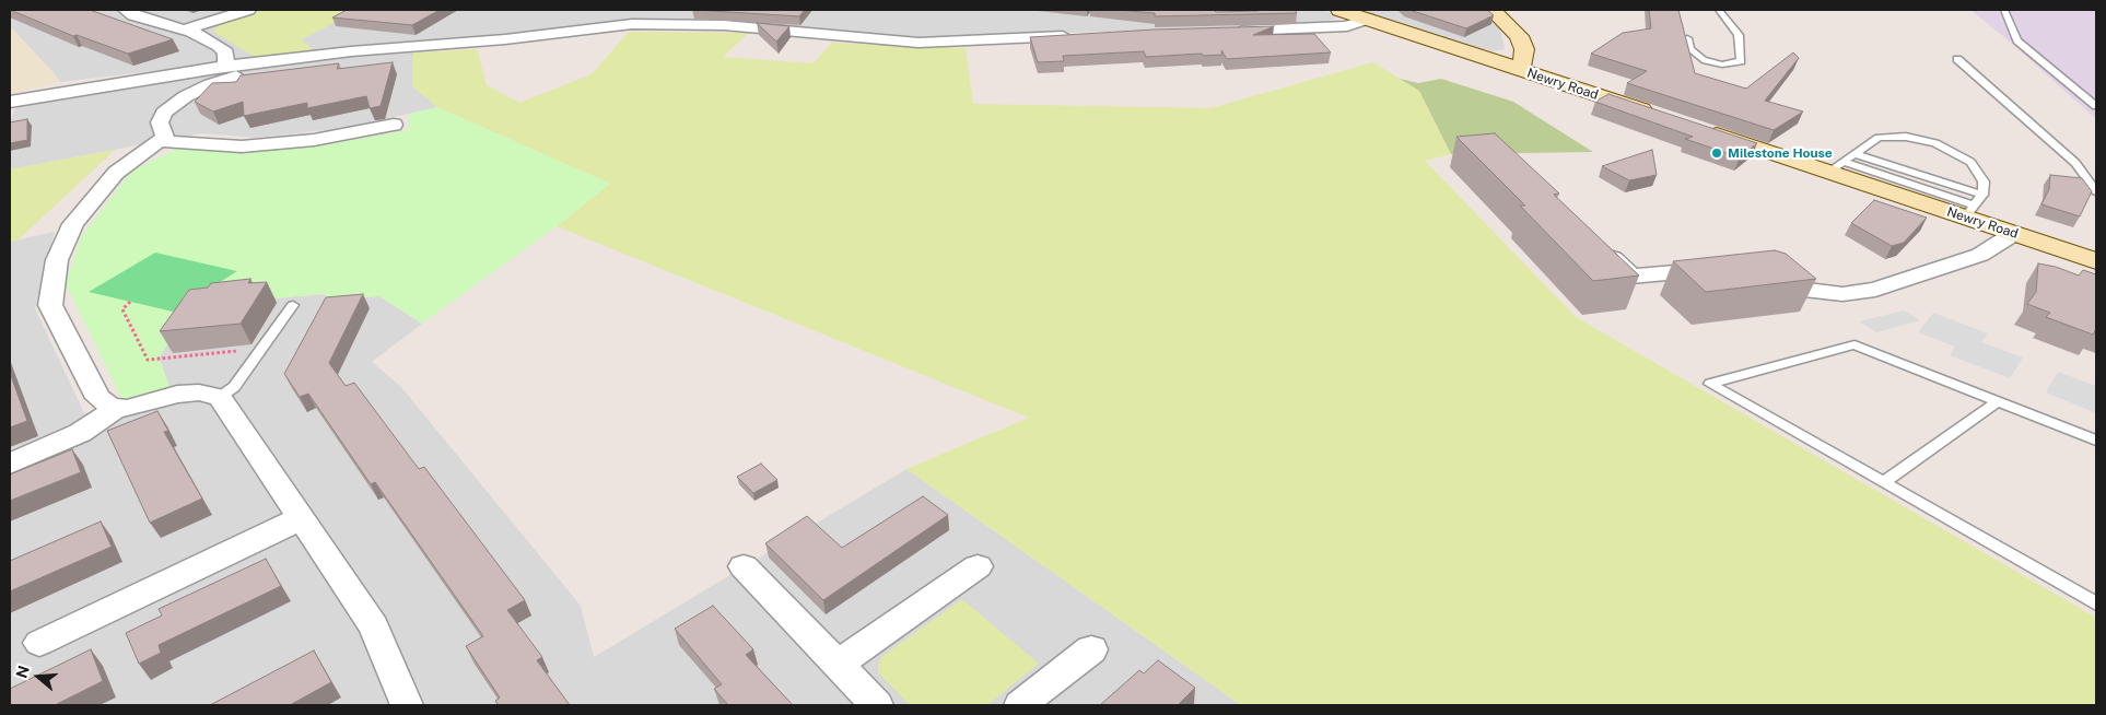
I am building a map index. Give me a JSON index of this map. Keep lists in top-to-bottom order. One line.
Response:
{"streets":{"main road":["Newry Road"]},"places":["Milestone House"],"north":"left"}
